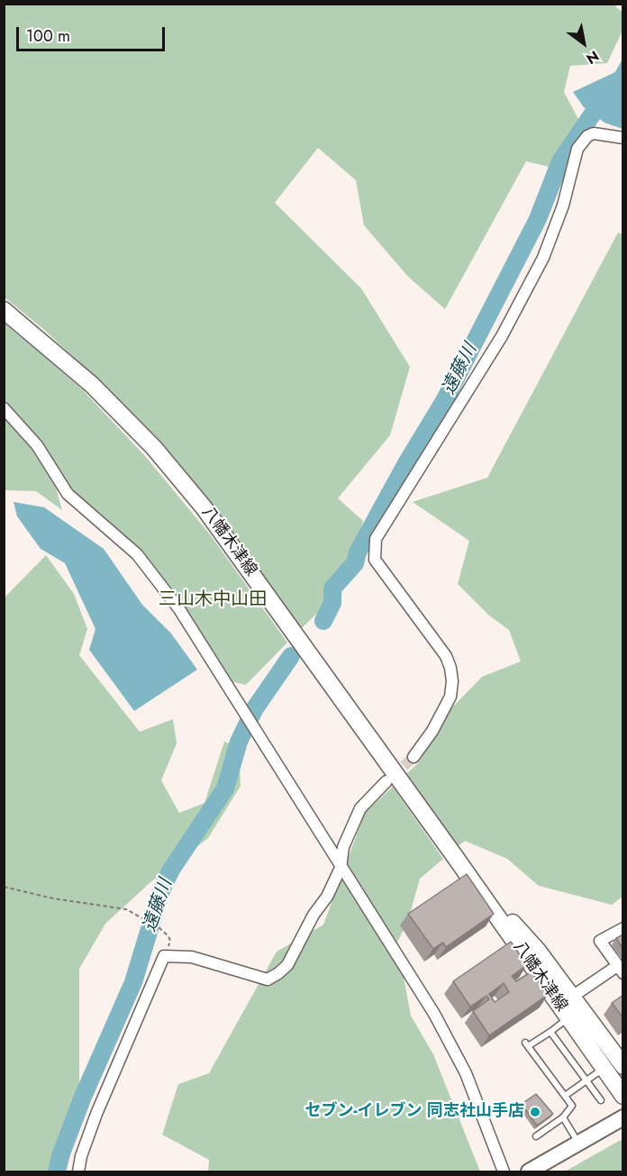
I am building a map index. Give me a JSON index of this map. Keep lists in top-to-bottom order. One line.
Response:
{"streets":{"main road":["八幡木津線"]},"districts":["三山木中山田"],"water":["遠藤川"],"places":["セブン-イレブン 同志社山手店"],"scale_bar":"100 m","north":"bottom right"}
